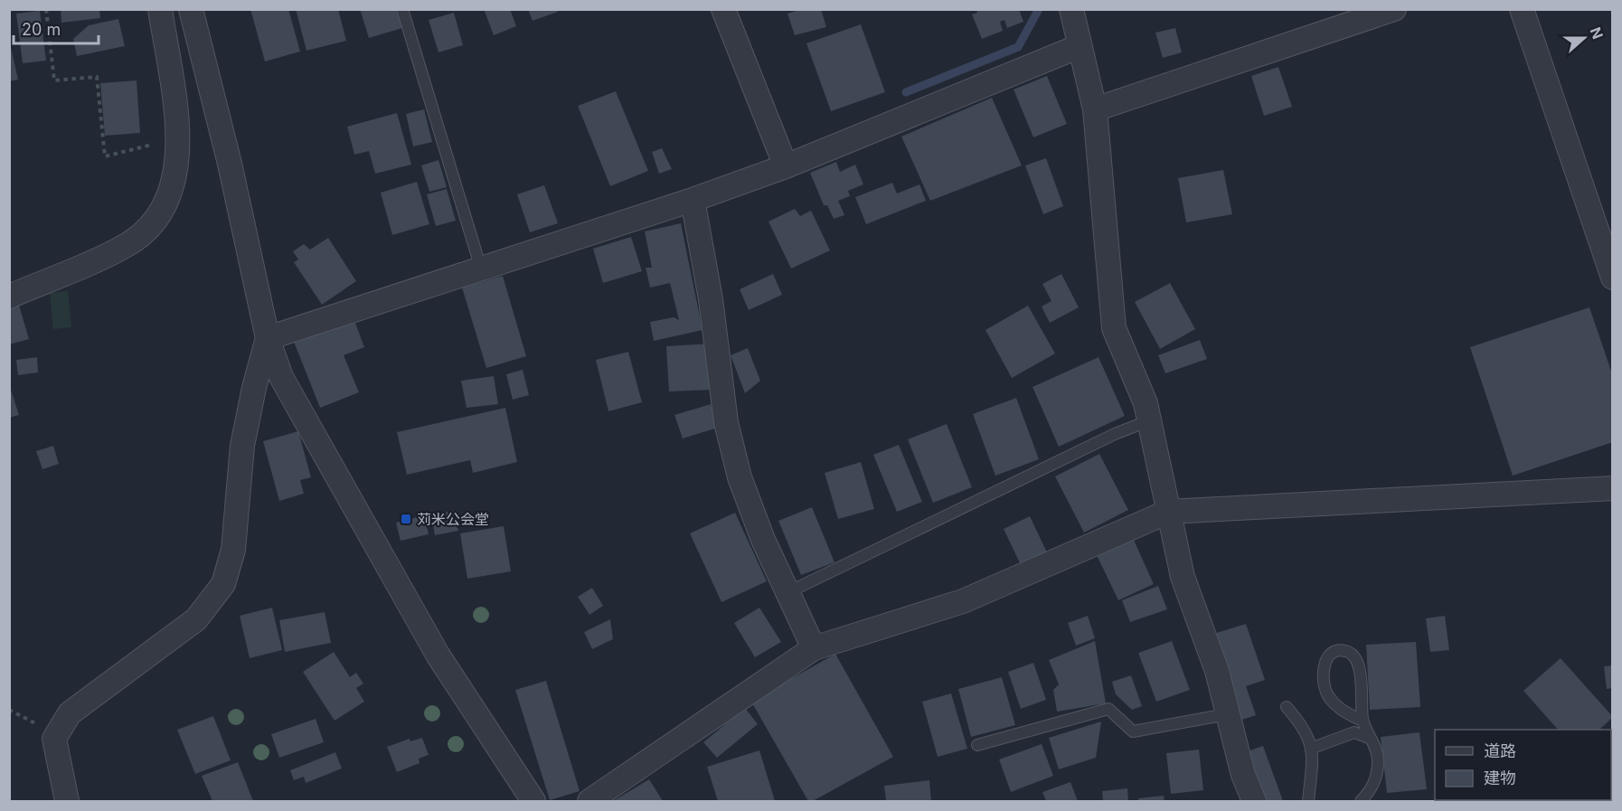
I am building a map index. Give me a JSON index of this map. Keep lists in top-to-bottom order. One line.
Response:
{"places":{"transit":["苅米公会堂"]},"legend":["道路","建物"],"scale_bar":"20 m","north":"right"}
